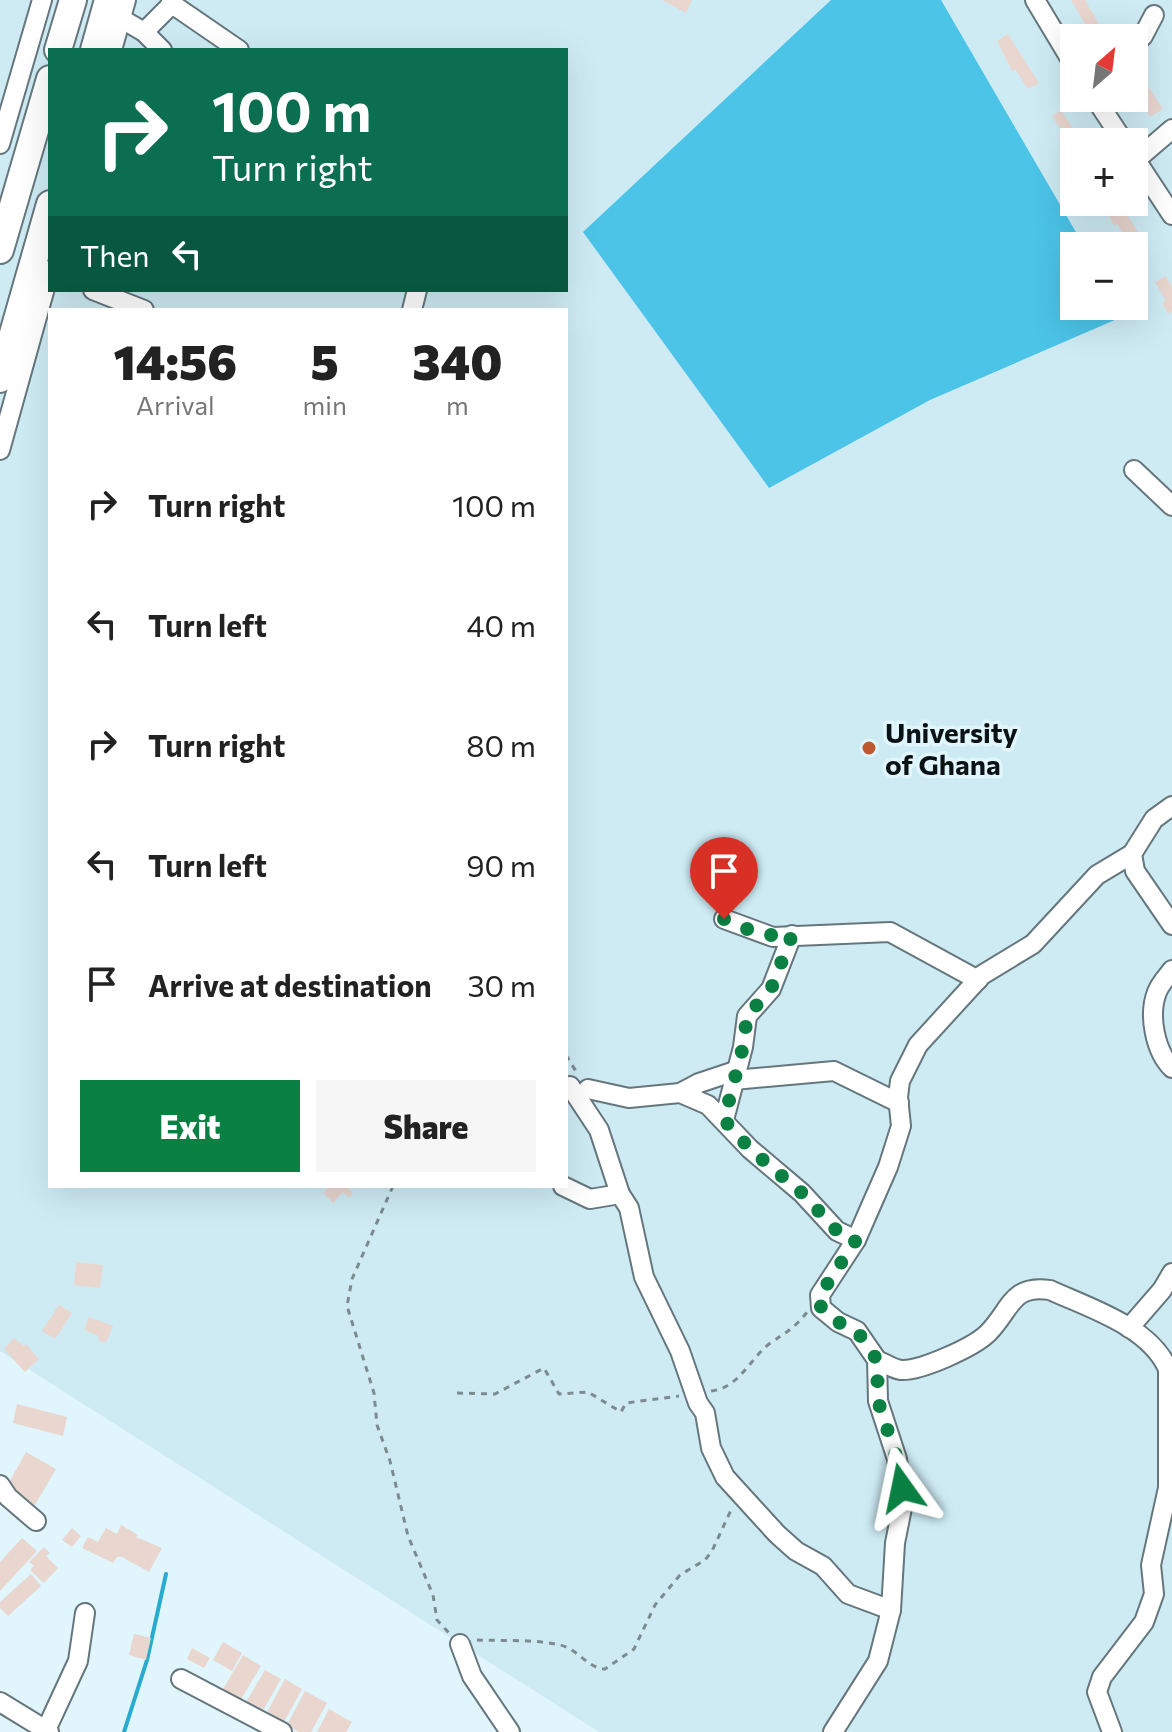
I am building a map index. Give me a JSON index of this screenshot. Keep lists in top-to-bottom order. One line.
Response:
{"places":["University of Ghana"],"north":"top right","page":{"map_buttons":["+","−"],"turn":["100 m","Turn right"],"then":"Then","eta":["14:56","Arrival","5","min","340","m"],"list":[{"name":"Turn right","value":"100 m"},{"name":"Turn left","value":"40 m"},{"name":"Turn right","value":"80 m"},{"name":"Turn left","value":"90 m"},{"name":"Arrive at destination","value":"30 m"}],"buttons":["Exit","Share"]}}
